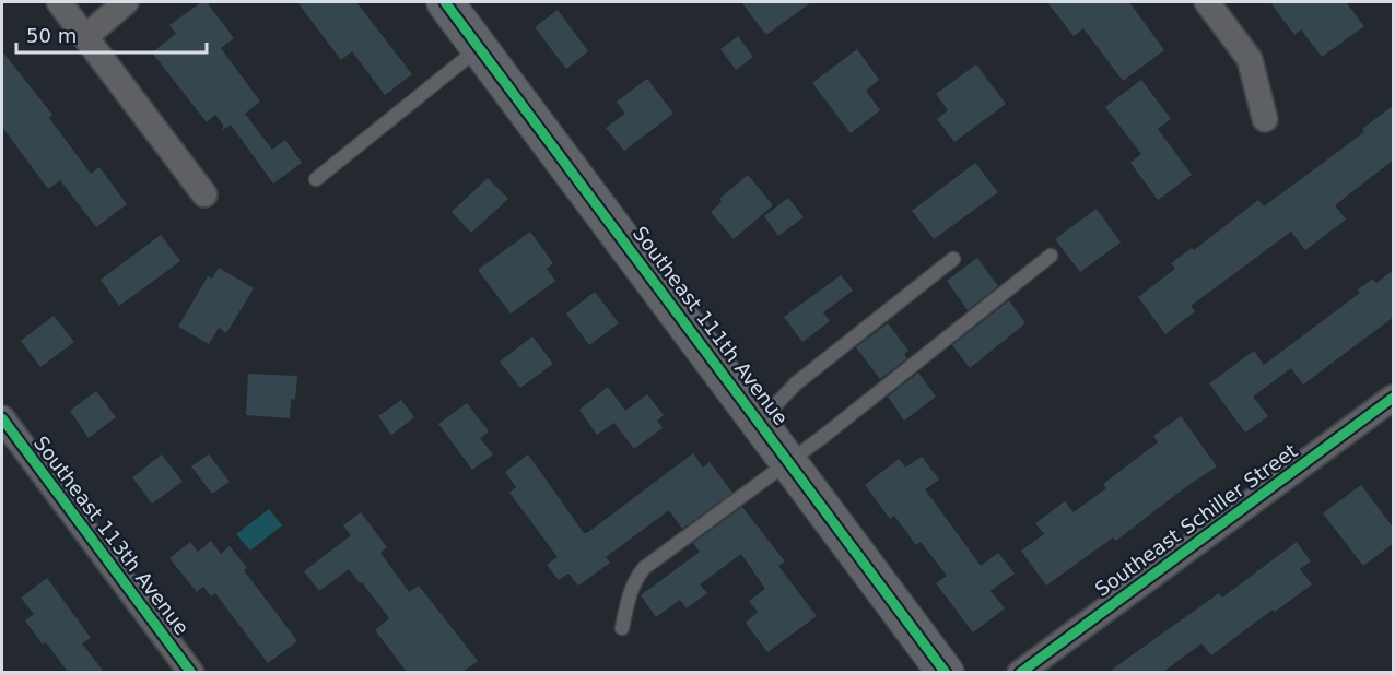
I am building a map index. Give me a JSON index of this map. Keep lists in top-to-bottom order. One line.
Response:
{"streets":{"street":["Southeast 111th Avenue","Southeast Schiller Street","Southeast 113th Avenue"]},"scale_bar":"50 m"}
